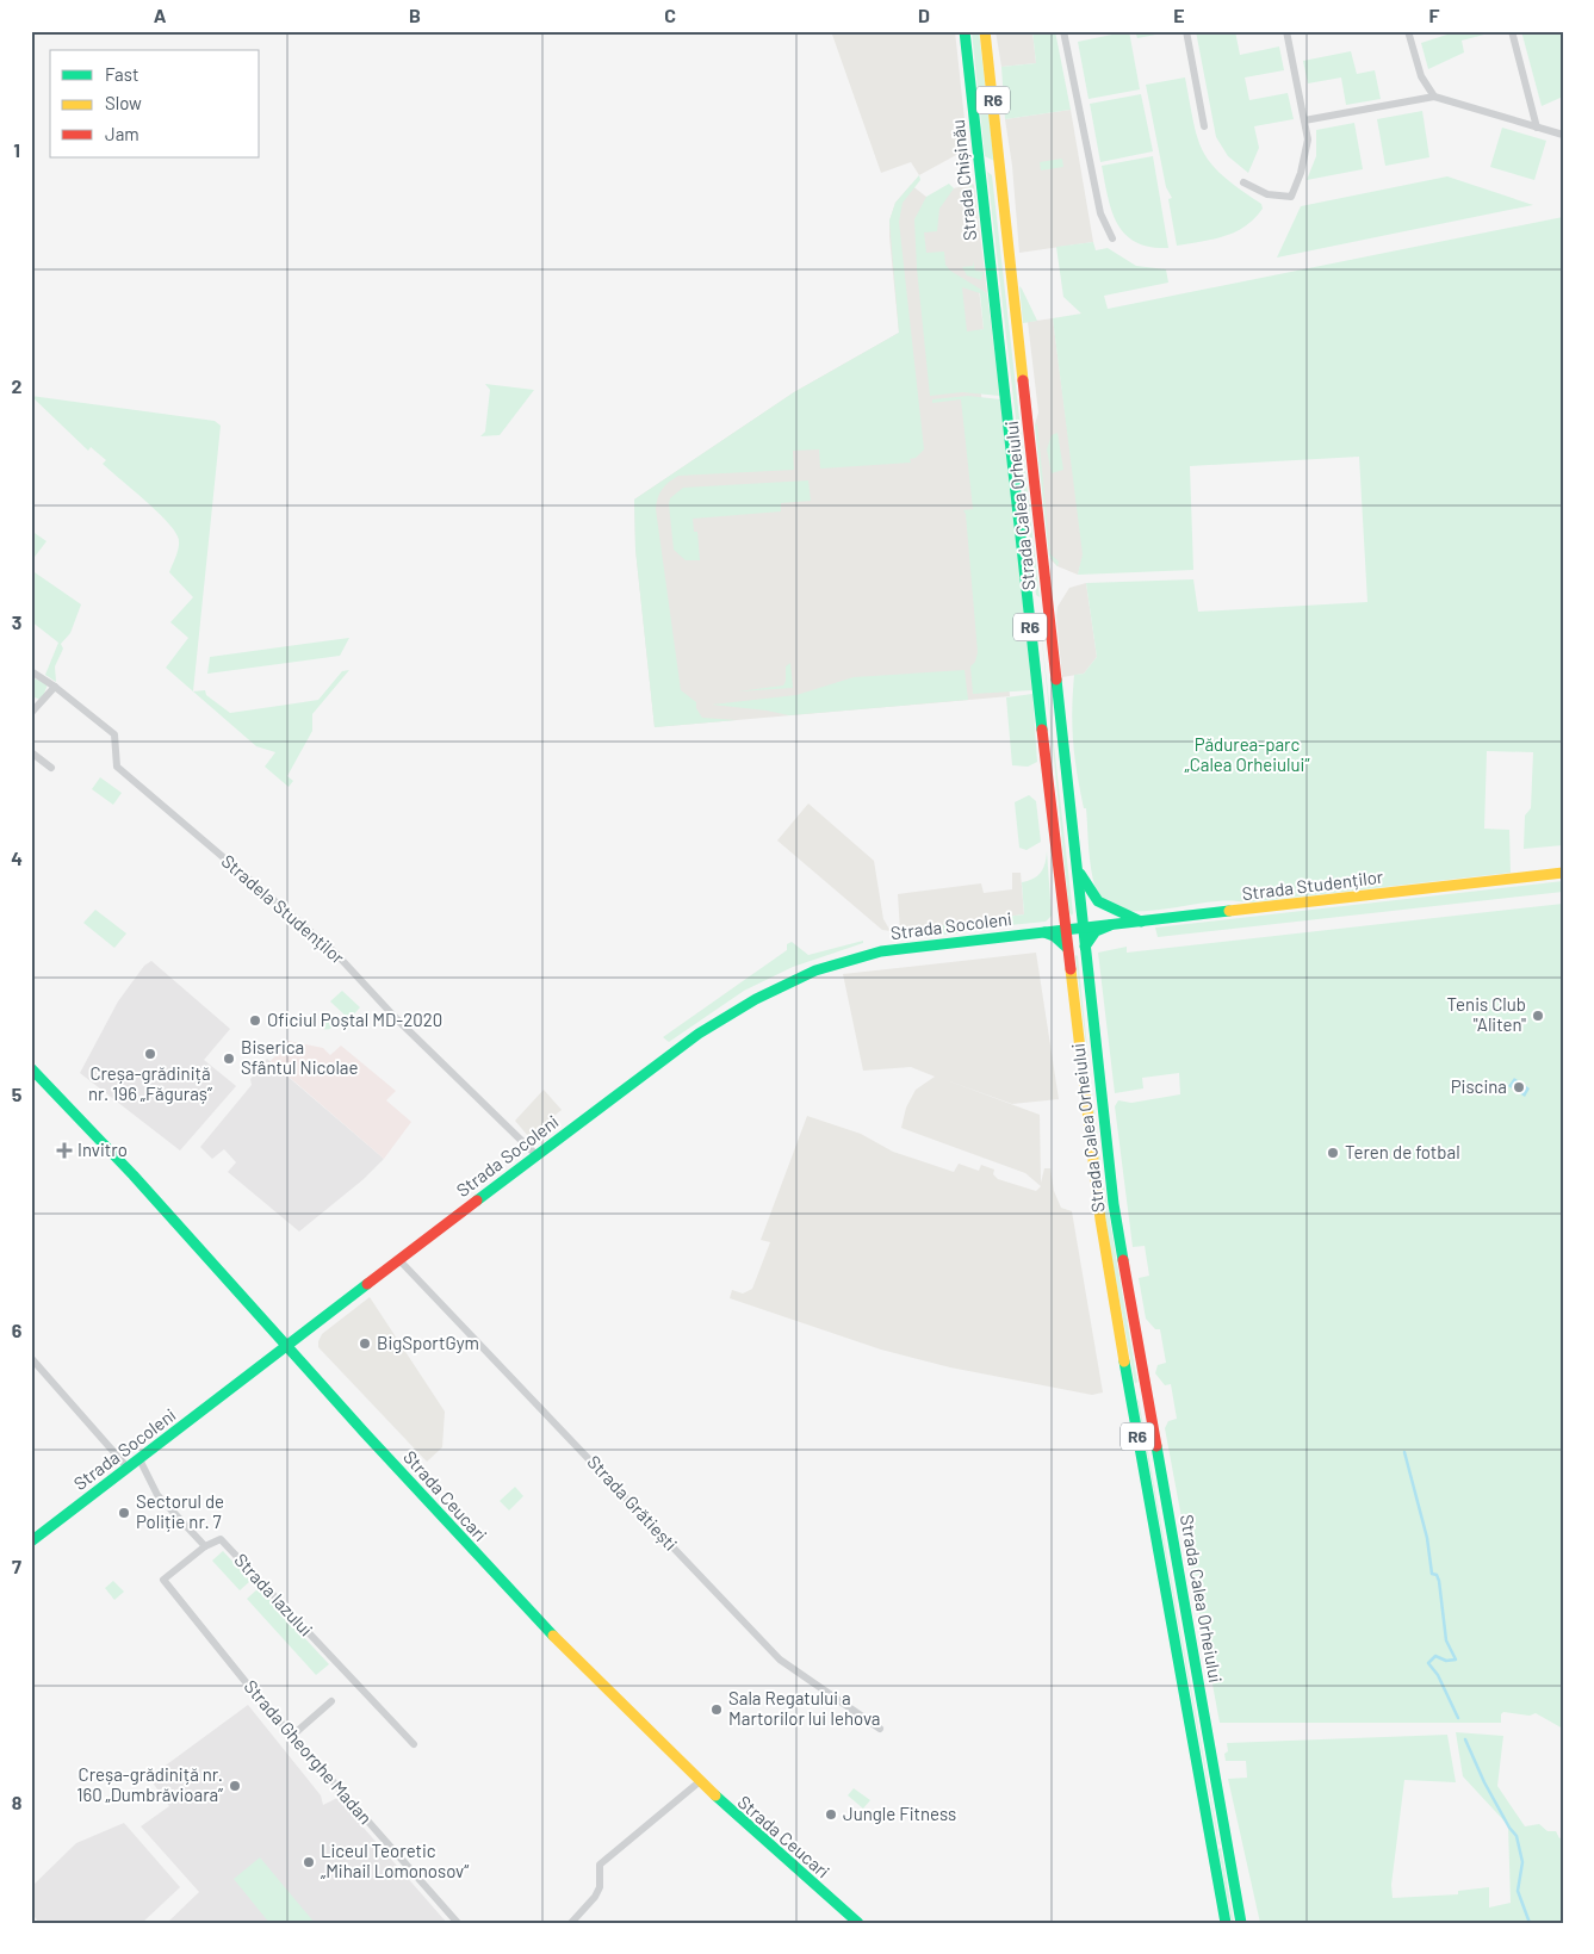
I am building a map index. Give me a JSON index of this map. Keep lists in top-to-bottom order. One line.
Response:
{"streets":{"main road":["R6","Strada Chișinău","Strada Calea Orheiului","Strada Studenților","Strada Socoleni","Strada Ceucari"],"street":["Stradela Studenților","Strada Grătiești","Strada Iazului","Strada Gheorghe Madan"]},"crossings":[["Strada Chișinău","Strada Calea Orheiului"],["Strada Calea Orheiului","Strada Studenților"],["Strada Calea Orheiului","Strada Socoleni"],["Strada Studenților","Strada Socoleni"],["Stradela Studenților","Strada Socoleni"],["Strada Socoleni","Strada Ceucari"],["Strada Socoleni","Strada Grătiești"],["Strada Iazului","Strada Gheorghe Madan"]],"parks":["Pădurea-parc „Calea Orheiului”"],"places":{"other":["Tenis Club \"Aliten\"","Oficiul Poștal MD-2020","Creșa-grădiniță nr. 196 „Făguraș”","Biserica Sfântul Nicolae","Piscina","Teren de fotbal","BigSportGym","Sectorul de Poliție nr. 7","Sala Regatului a Martorilor lui Iehova","Creșa-grădiniță nr. 160 „Dumbrăvioara”","Jungle Fitness","Liceul Teoretic „Mihail Lomonosov“"],"health":["Invitro"]},"legend":["Fast","Slow","Jam"],"grid":{"columns":["A","B","C","D","E","F"],"rows":["1","2","3","4","5","6","7","8"]}}
